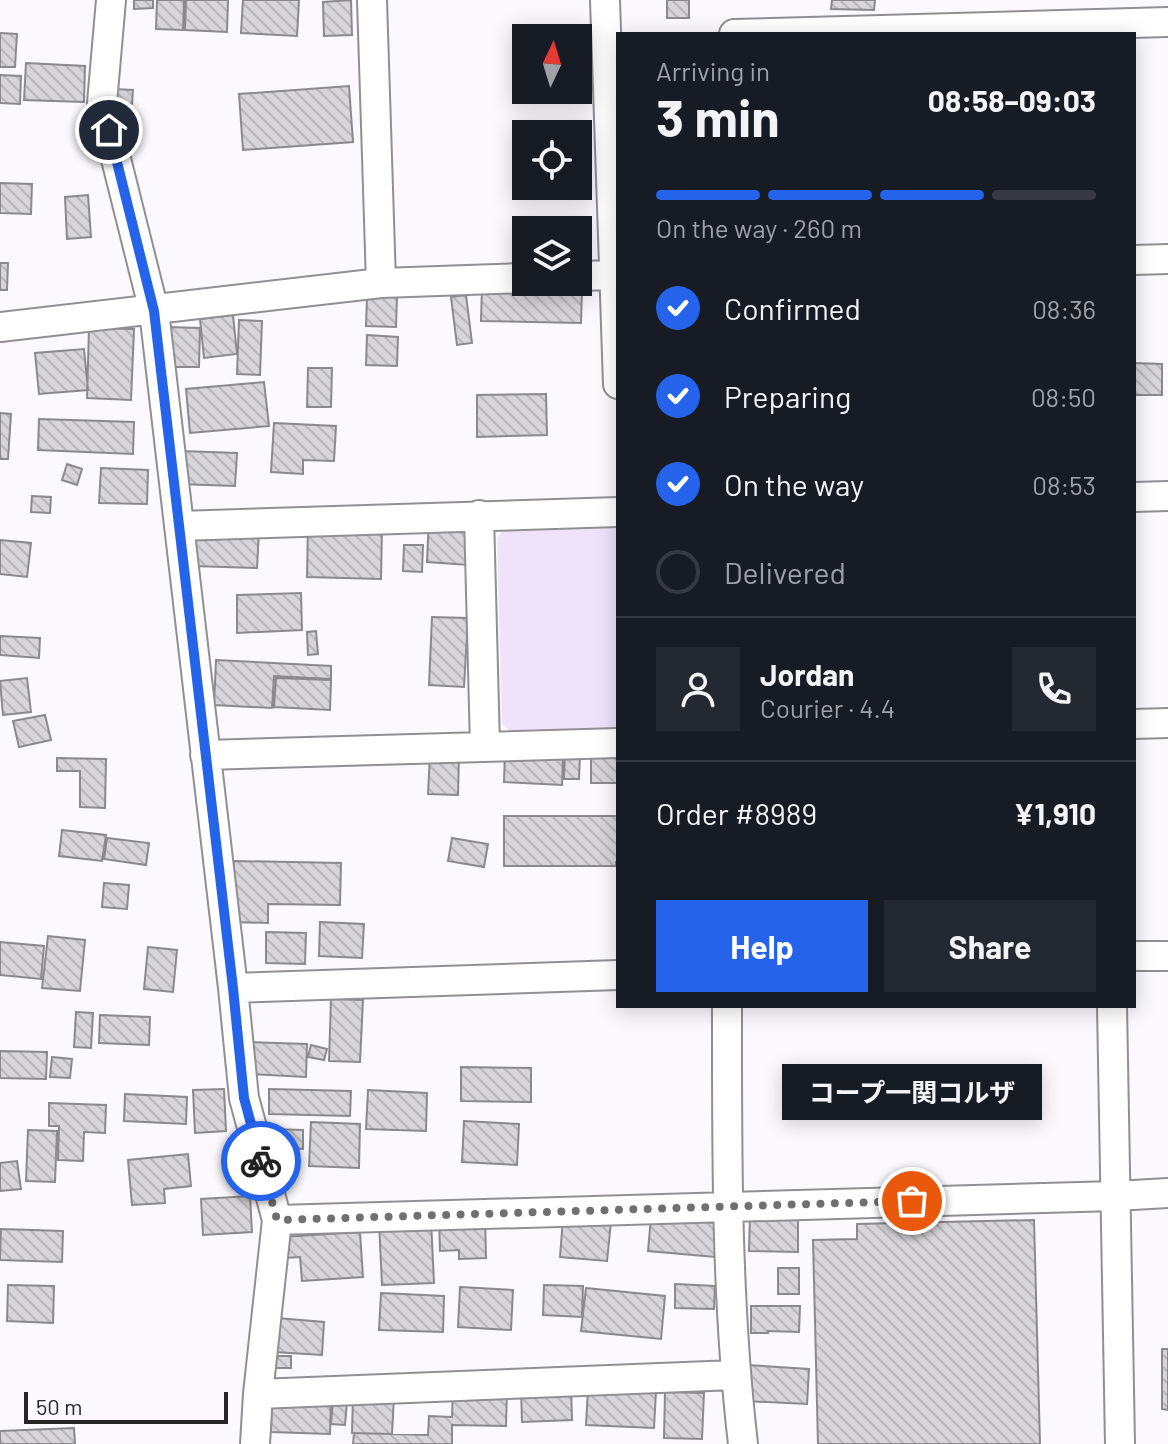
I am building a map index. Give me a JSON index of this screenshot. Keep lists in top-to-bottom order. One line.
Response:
{"places":["コープ一関コルザ"],"scale_bar":"50 m","north":"top","page":{"heading":["3 min","Arriving in","08:58–09:03"],"panel":["Jordan","Courier · 4.4","Order #8989","¥1,910"],"bar":"On the way · 260 m","list":[["Confirmed","08:36"],["Preparing","08:50"],["On the way","08:53"],"Delivered"],"buttons":["Help","Share"],"bubble":"コープ一関コルザ","scale":"50 m"}}
